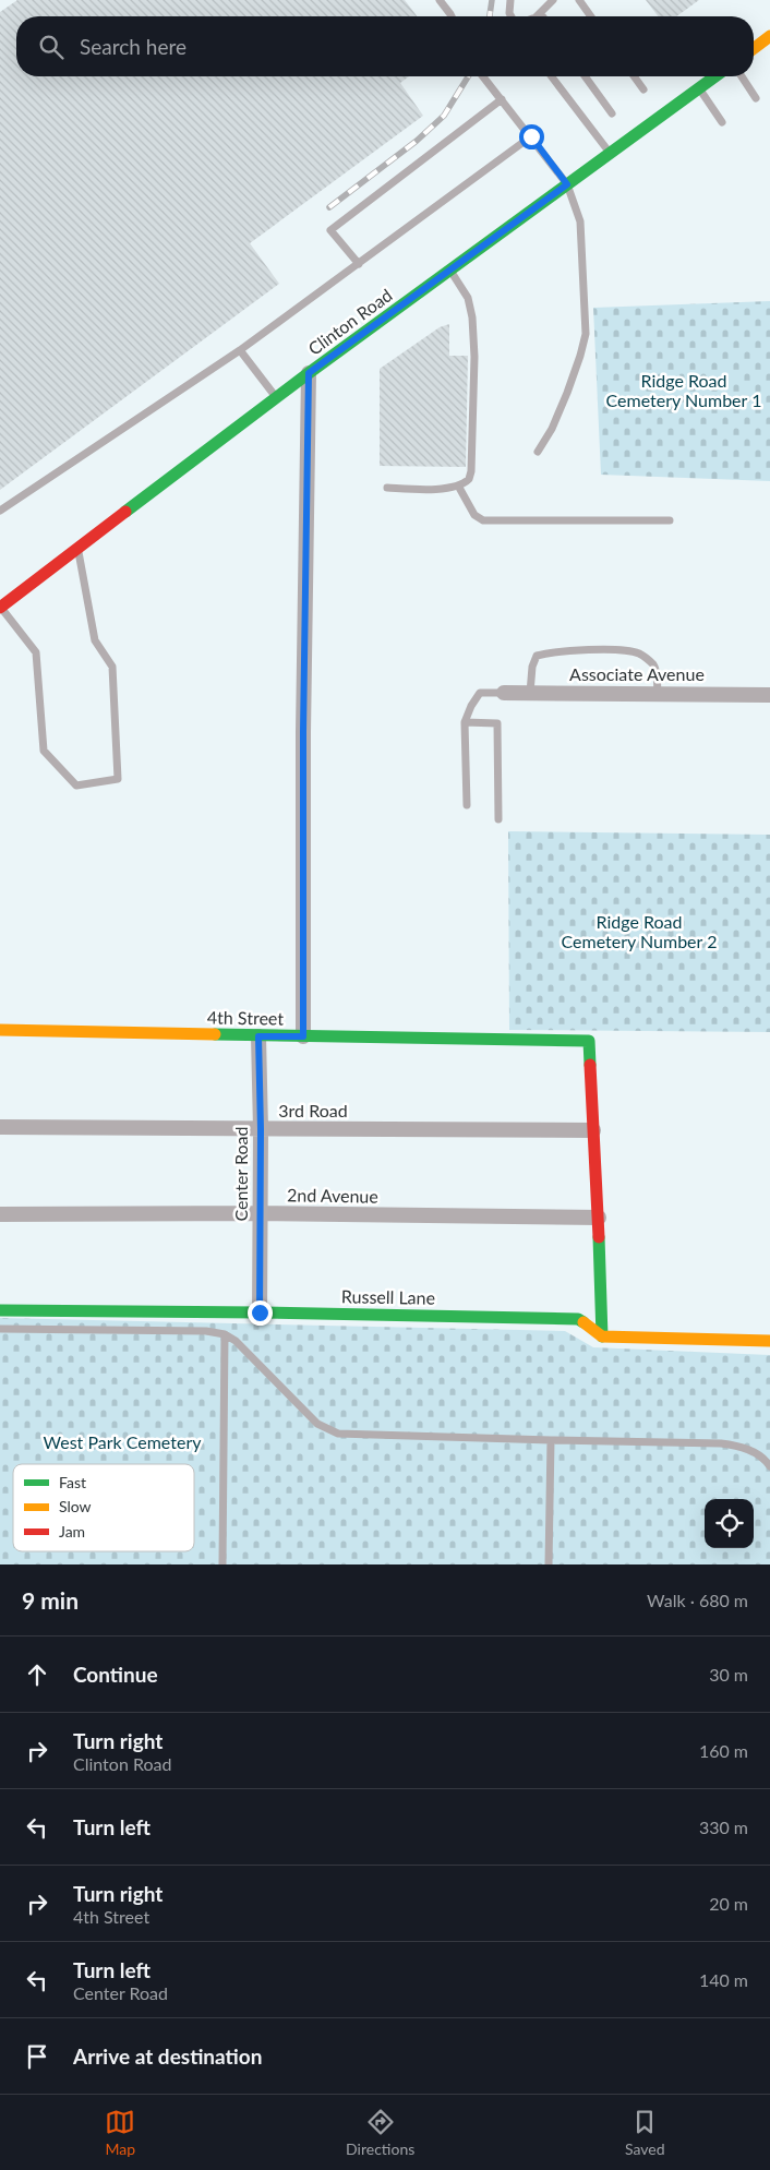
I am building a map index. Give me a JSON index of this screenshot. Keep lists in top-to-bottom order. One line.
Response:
{"streets":{"street":["Clinton Road","Associate Avenue","4th Street","3rd Road","Center Road","2nd Avenue","Russell Lane"]},"crossings":[["4th Street","3rd Road"],["4th Street","Center Road"],["3rd Road","Center Road"],["Center Road","2nd Avenue"],["Center Road","Russell Lane"]],"parks":["Ridge Road Cemetery Number 1","Ridge Road Cemetery Number 2","West Park Cemetery"],"legend":["Fast","Slow","Jam"],"page":{"search":"Search here","heading":["9 min","Walk · 680 m"],"list":[["Continue","30 m"],["Turn right","Clinton Road","160 m"],["Turn left","330 m"],["Turn right","4th Street","20 m"],["Turn left","Center Road","140 m"],"Arrive at destination"],"nav":["Map","Directions","Saved"]}}
